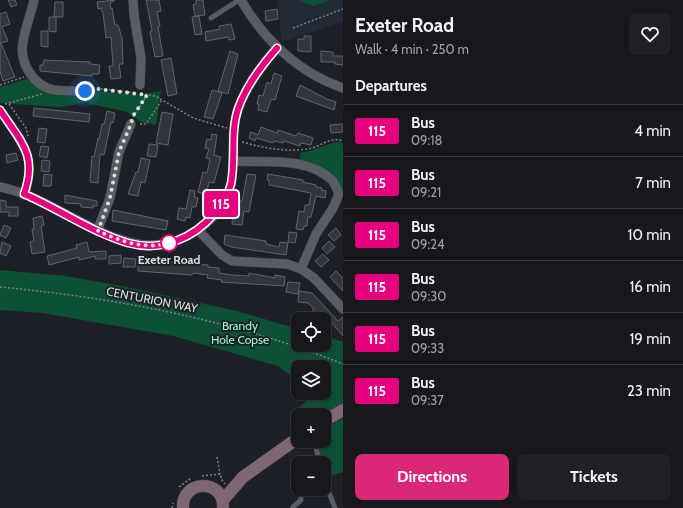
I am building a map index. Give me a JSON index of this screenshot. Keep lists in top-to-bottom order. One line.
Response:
{"streets":{"path":["CENTURION WAY"]},"parks":["Brandy Hole Copse"],"places":["Exeter Road"],"lines":["bus line 115"],"page":{"on_map":"115","heading":[["Exeter Road","Walk · 4 min · 250 m"],"Departures"],"list":[{"mark":"115","name":"Bus","note":"09:18","value":"4 min"},{"mark":"115","name":"Bus","note":"09:21","value":"7 min"},{"mark":"115","name":"Bus","note":"09:24","value":"10 min"},{"mark":"115","name":"Bus","note":"09:30","value":"16 min"},{"mark":"115","name":"Bus","note":"09:33","value":"19 min"},{"mark":"115","name":"Bus","note":"09:37","value":"23 min"}],"map_buttons":["+","−"],"buttons":["Directions","Tickets"]}}
